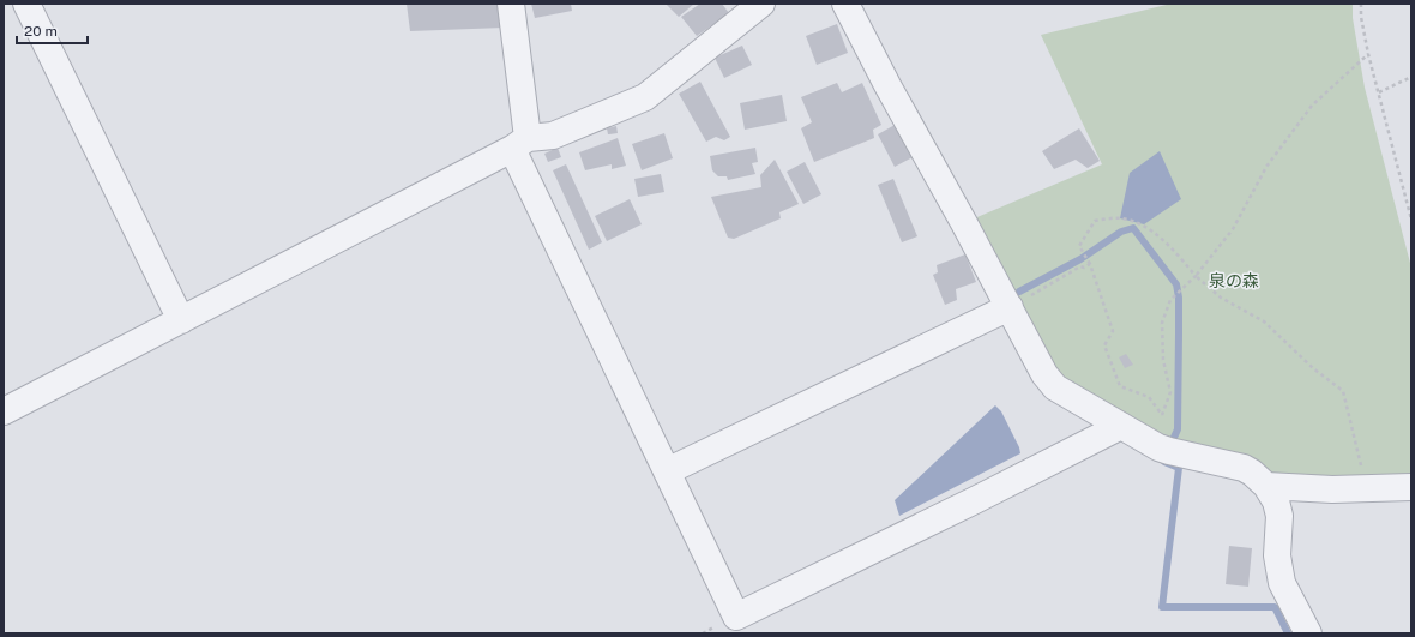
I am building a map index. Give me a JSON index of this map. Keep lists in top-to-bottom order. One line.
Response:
{"parks":["泉の森"],"scale_bar":"20 m"}
